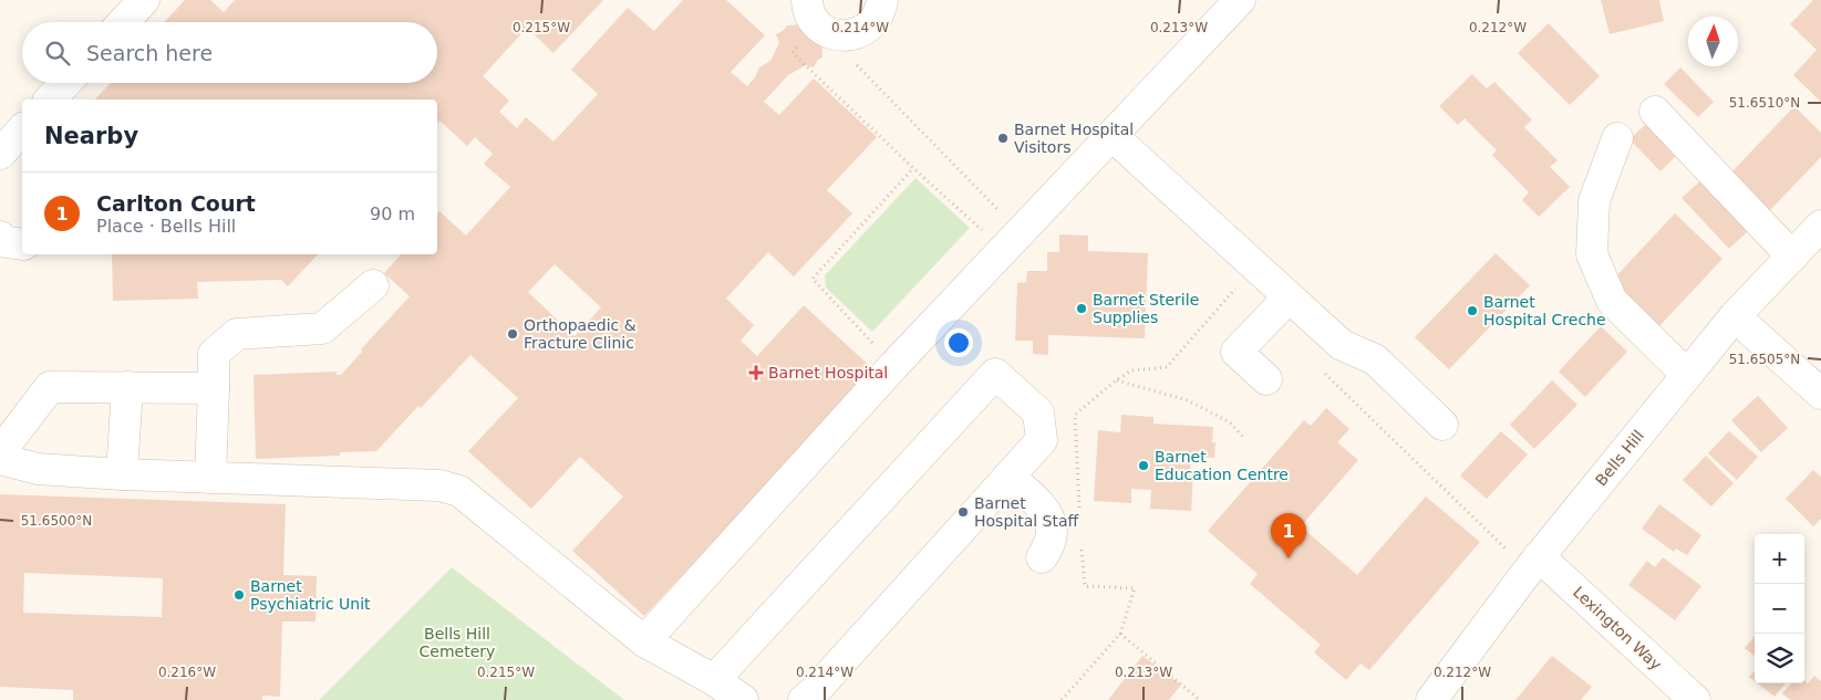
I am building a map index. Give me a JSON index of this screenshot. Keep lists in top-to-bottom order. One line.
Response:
{"streets":{"street":["Bells Hill","Lexington Way"]},"crossings":[["Bells Hill","Lexington Way"]],"parks":["Bells Hill Cemetery"],"places":{"other":["Barnet Hospital Visitors","Barnet Sterile Supplies","Barnet Hospital Creche","Orthopaedic & Fracture Clinic","Barnet Education Centre","Barnet Hospital Staff","Barnet Psychiatric Unit"],"health":["Barnet Hospital"]},"north":"top","page":{"search":"Search here","heading":"Nearby","list":[{"mark":"1","name":"Carlton Court","note":"Place · Bells Hill","value":"90 m"}],"pins":"1","map_buttons":["+","−"]},"coordinates":["0.215°W","0.214°W","0.213°W","0.212°W","51.6510°N","51.6505°N","51.6500°N","0.216°W"]}
